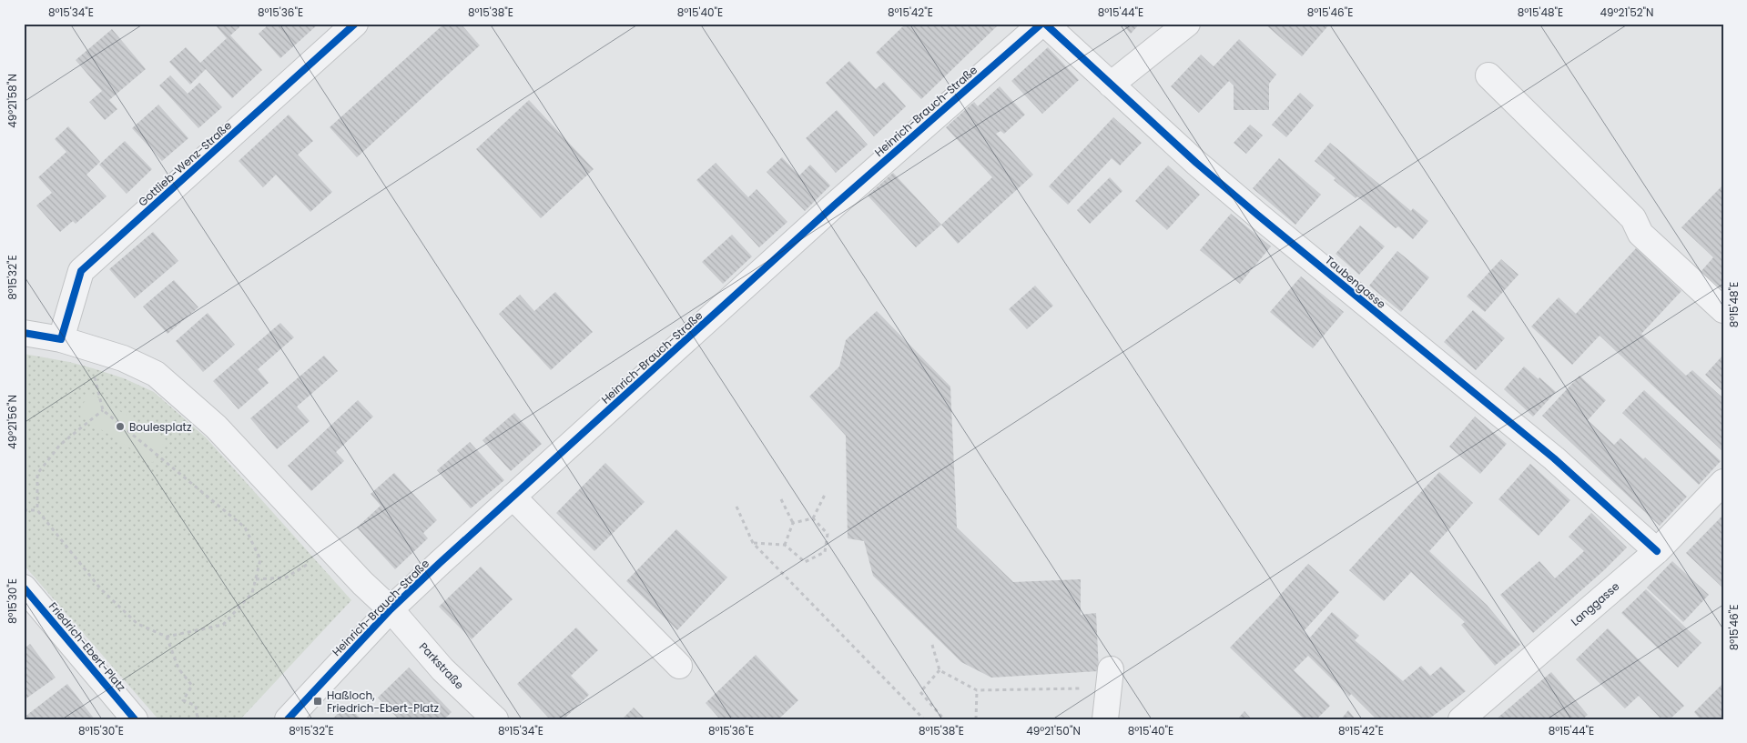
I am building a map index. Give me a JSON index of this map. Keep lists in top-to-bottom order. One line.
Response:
{"streets":{"street":["Heinrich-Brauch-Straße","Gottlieb-Wenz-Straße","Taubengasse","Langgasse","Friedrich-Ebert-Platz","Parkstraße"]},"crossings":[["Heinrich-Brauch-Straße","Parkstraße"],["Taubengasse","Langgasse"]],"places":{"other":["Boulesplatz"],"transit":["Haßloch, Friedrich-Ebert-Platz"]},"coordinates":["8°15'34\"E","8°15'36\"E","8°15'38\"E","8°15'40\"E","8°15'42\"E","8°15'44\"E","8°15'46\"E","8°15'48\"E","49°21'52\"N","49°21'58\"N","8°15'32\"E","49°21'56\"N","8°15'30\"E","49°21'50\"N"]}
